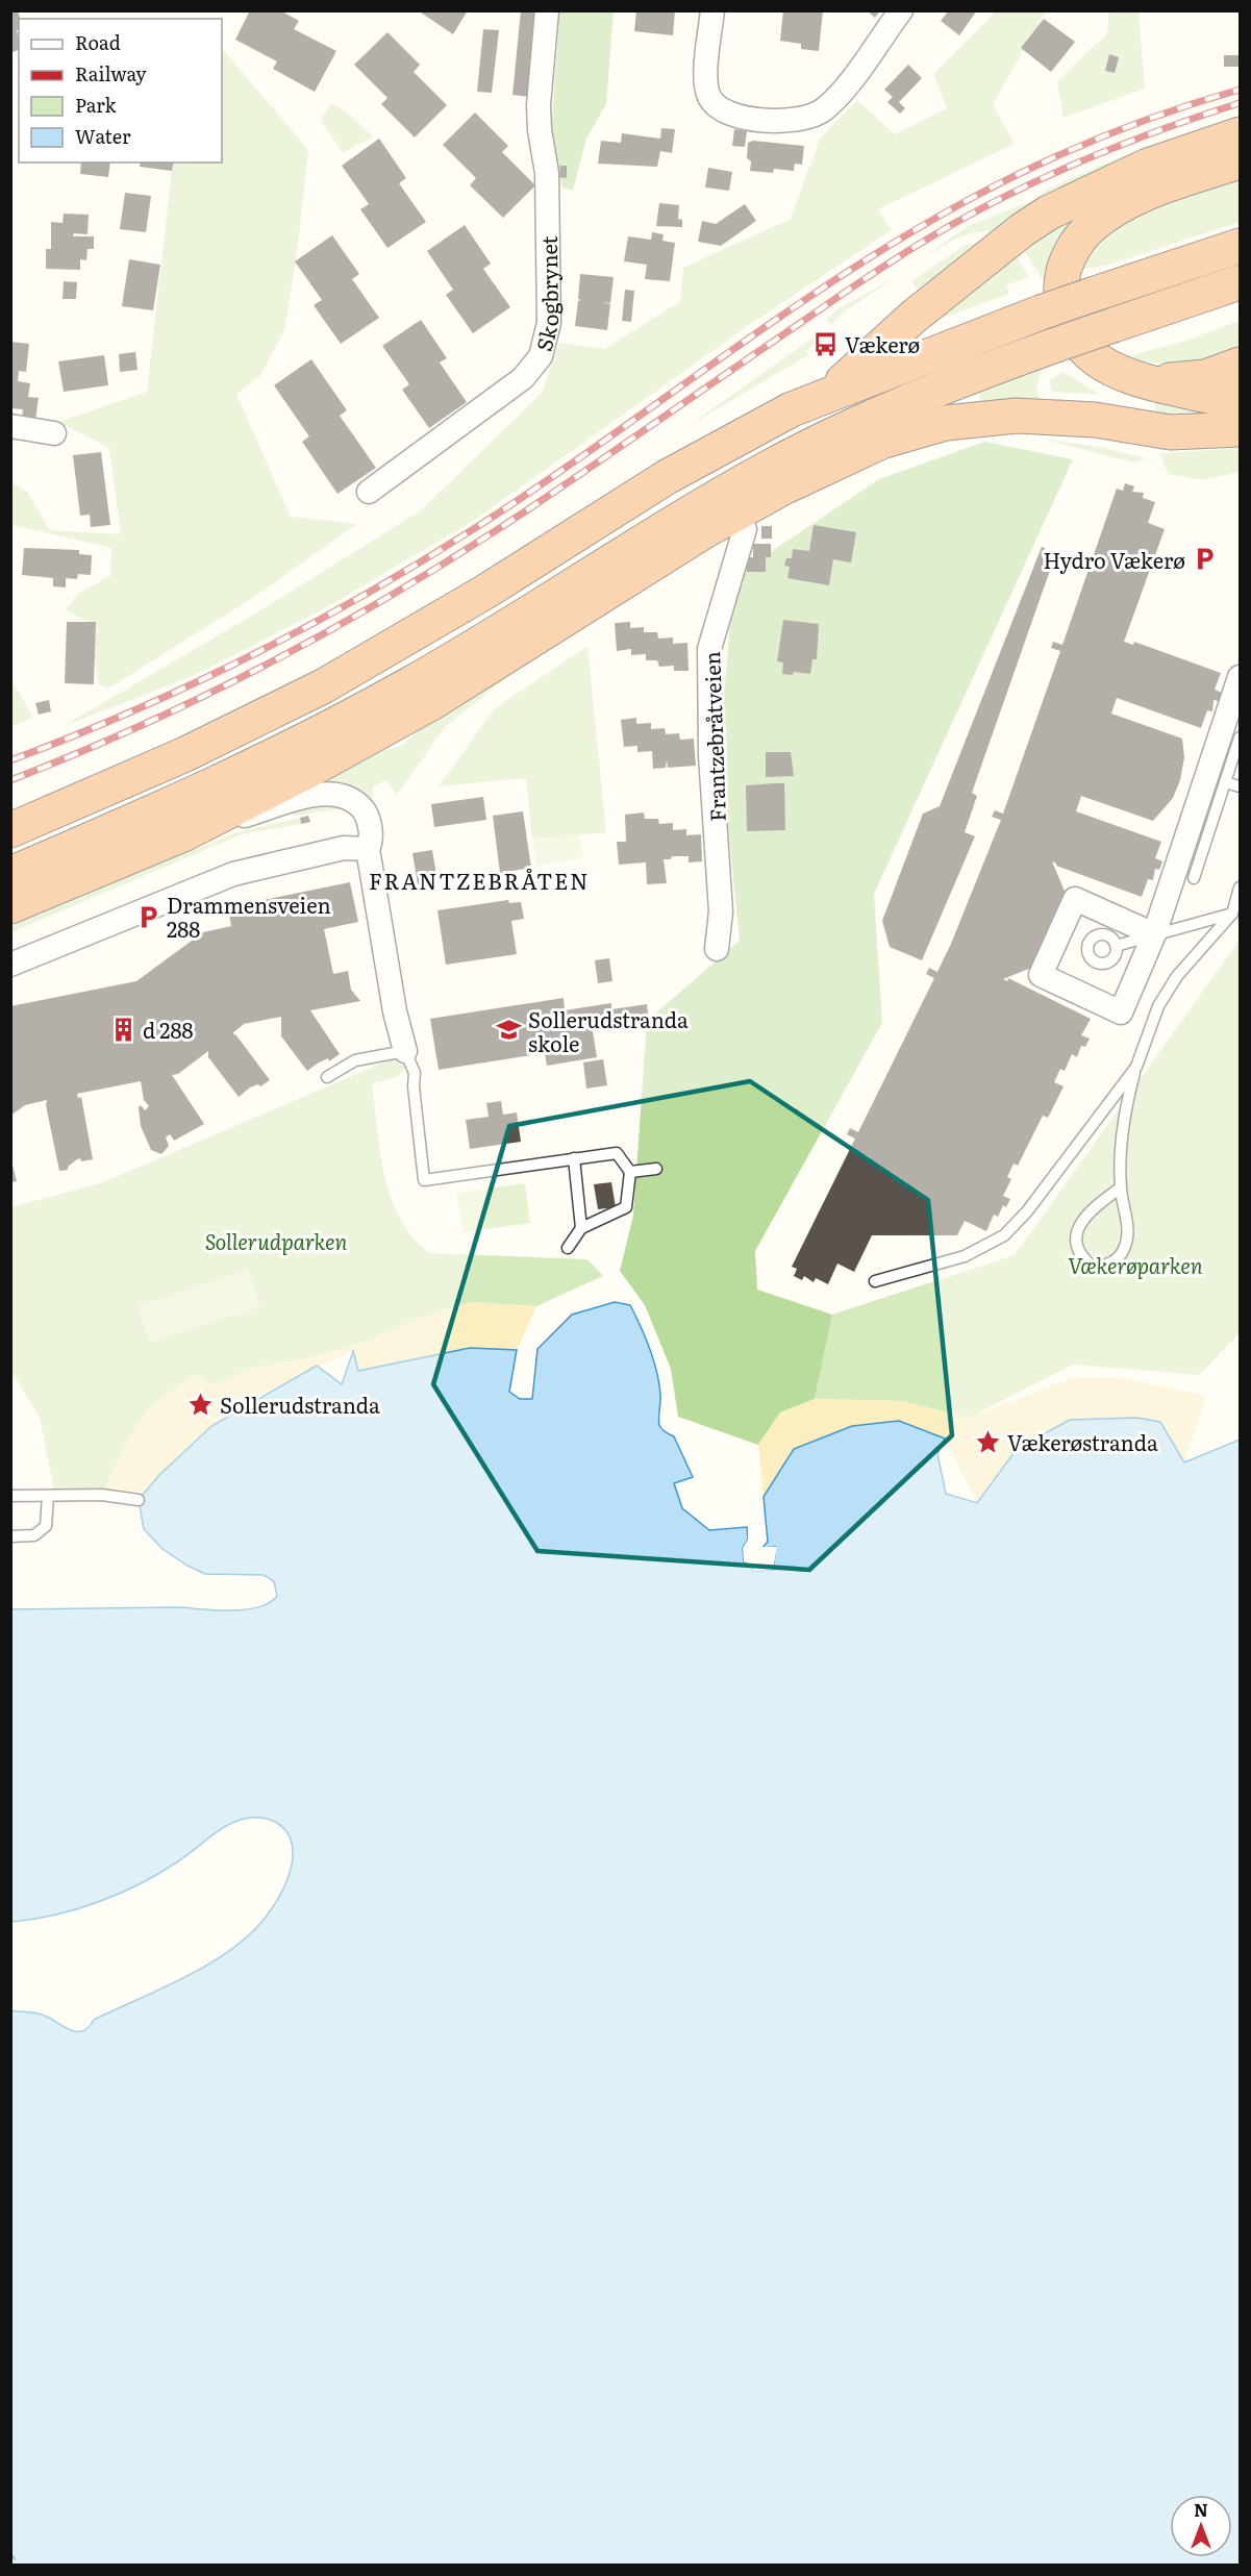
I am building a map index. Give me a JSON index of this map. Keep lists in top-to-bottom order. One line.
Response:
{"streets":{"street":["Skogbrynet","Frantzebråtveien"]},"districts":["FRANTZEBRÅTEN"],"parks":["Sollerudparken","Vækerøparken"],"places":{"bus stop":["Vækerø"],"parking":["Hydro Vækerø","Drammensveien 288"],"building":["d 288"],"school or university":["Sollerudstranda skole"],"place":["Sollerudstranda","Vækerøstranda"]},"legend":["Road","Railway","Park","Water"],"north":"top"}
